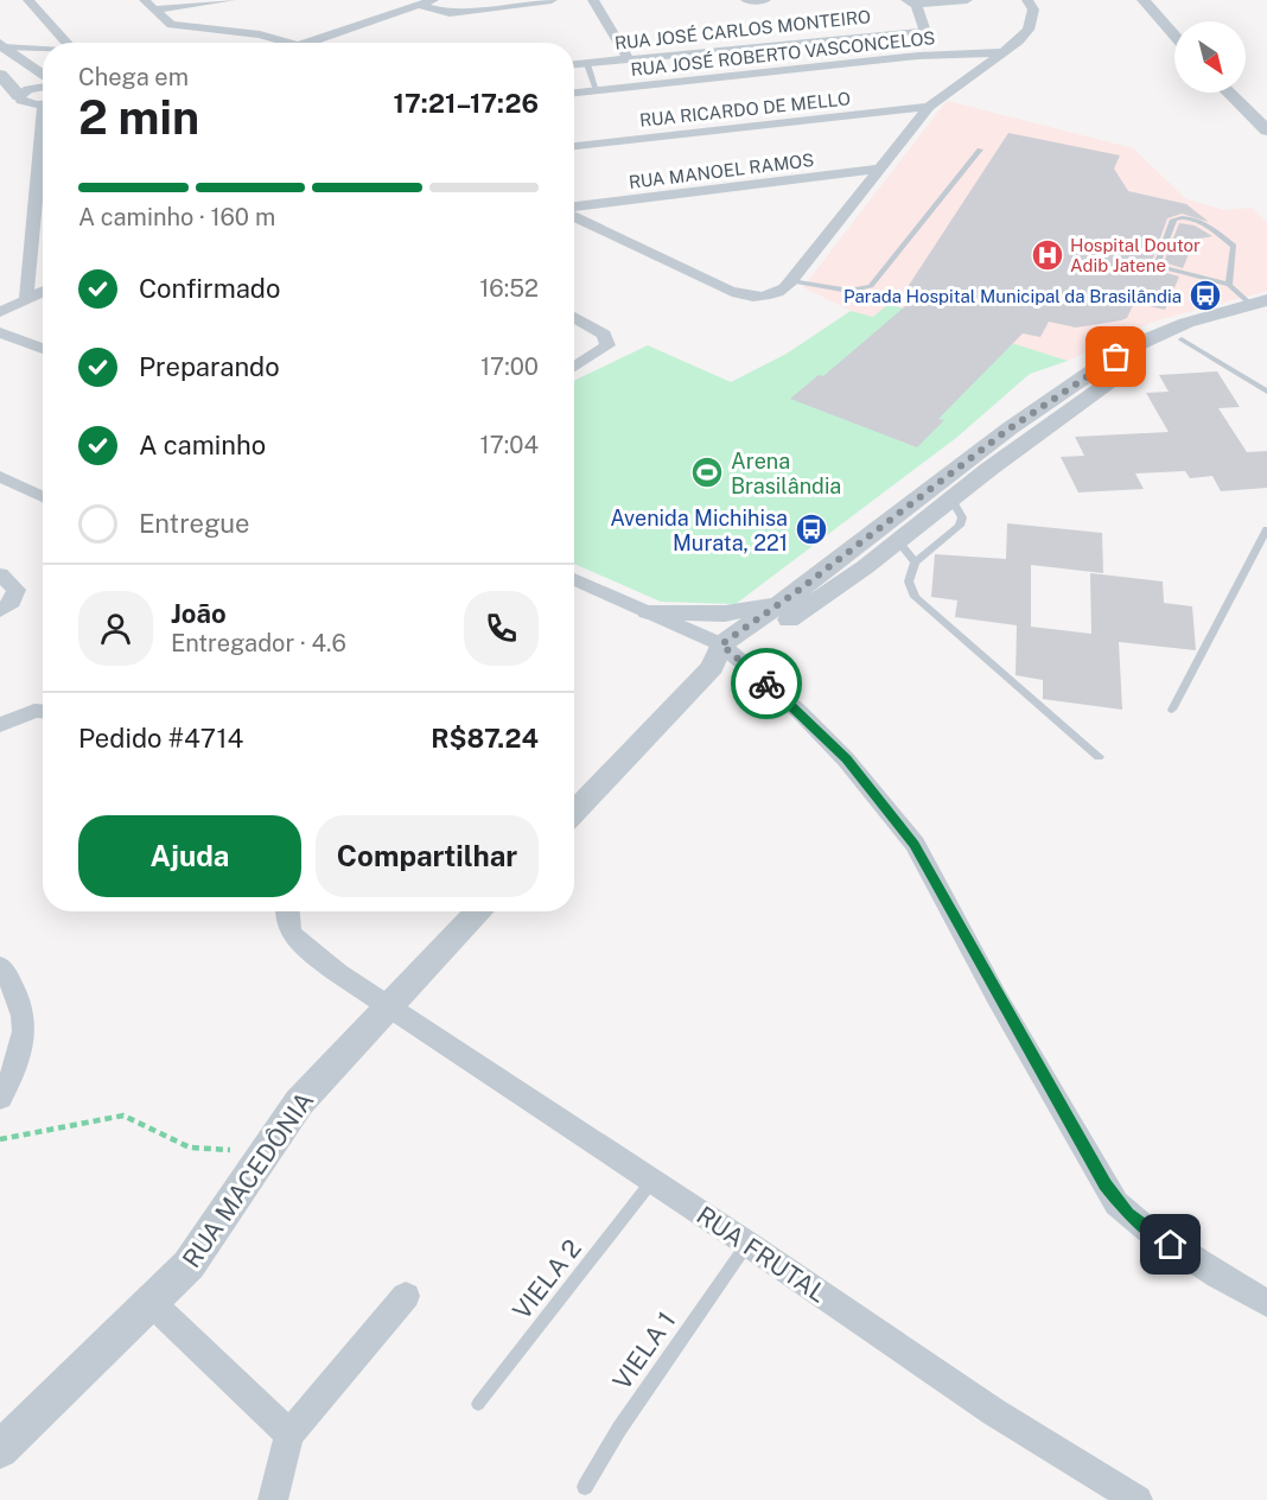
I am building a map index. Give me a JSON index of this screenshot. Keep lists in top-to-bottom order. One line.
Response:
{"streets":{"street":["RUA JOSÉ CARLOS MONTEIRO","RUA JOSÉ ROBERTO VASCONCELOS","RUA RICARDO DE MELLO","RUA MANOEL RAMOS","RUA MACEDÔNIA","RUA FRUTAL"],"lane":["VIELA 2","VIELA 1"]},"crossings":[["RUA MACEDÔNIA","RUA FRUTAL"],["RUA FRUTAL","VIELA 2"],["RUA FRUTAL","VIELA 1"]],"places":{"hospital":["Hospital Doutor Adib Jatene"],"bus stop":["Parada Hospital Municipal da Brasilândia","Avenida Michihisa Murata, 221"],"sports":["Arena Brasilândia"]},"north":"bottom right","page":{"heading":["2 min","Chega em","17:21–17:26"],"panel":["João","Entregador · 4.6","Pedido #4714","R$87.24"],"bar":"A caminho · 160 m","list":[["Confirmado","16:52"],["Preparando","17:00"],["A caminho","17:04"],"Entregue"],"buttons":["Ajuda","Compartilhar"]}}
